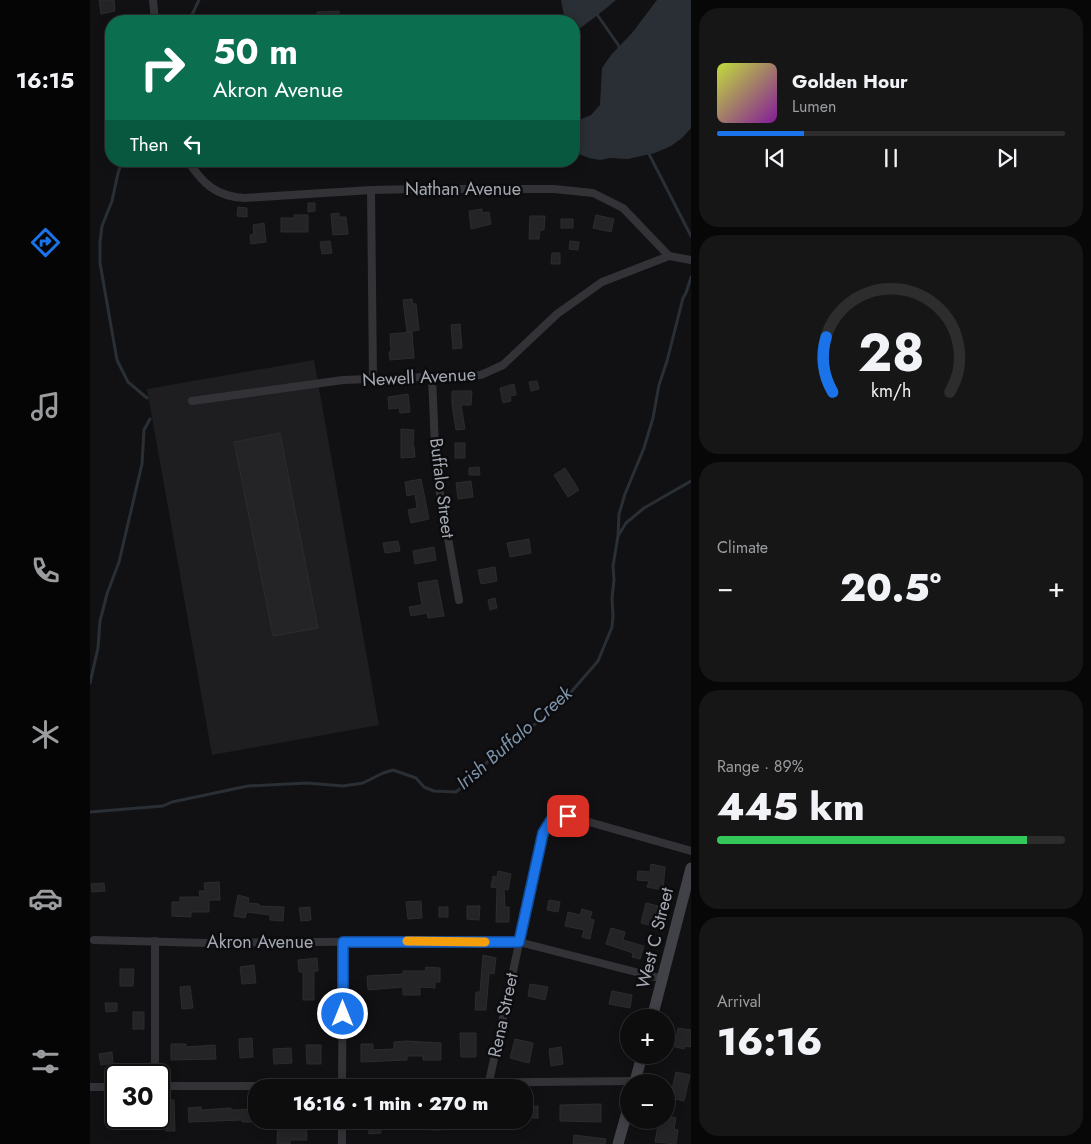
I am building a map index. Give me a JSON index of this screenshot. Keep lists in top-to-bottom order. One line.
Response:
{"streets":{"main road":["West C Street"],"street":["Nathan Avenue","Newell Avenue","Buffalo Street","Akron Avenue","Rena Street"]},"crossings":[["Nathan Avenue","Newell Avenue"],["Newell Avenue","Buffalo Street"],["West C Street","Akron Avenue"],["Akron Avenue","Rena Street"]],"water":["Irish Buffalo Creek"],"page":{"tabs":"16:15","turn":["50 m","Akron Avenue"],"song":["Golden Hour","Lumen"],"then":"Then","tile":["Climate",["Range · 89%","445 km"],["Arrival","16:16"]],"heat":["−","20.5°","+"],"map_buttons":["+","−"],"limit":"30","trip":"16:16 · 1 min · 270 m","gauge":["28","km/h"]}}
